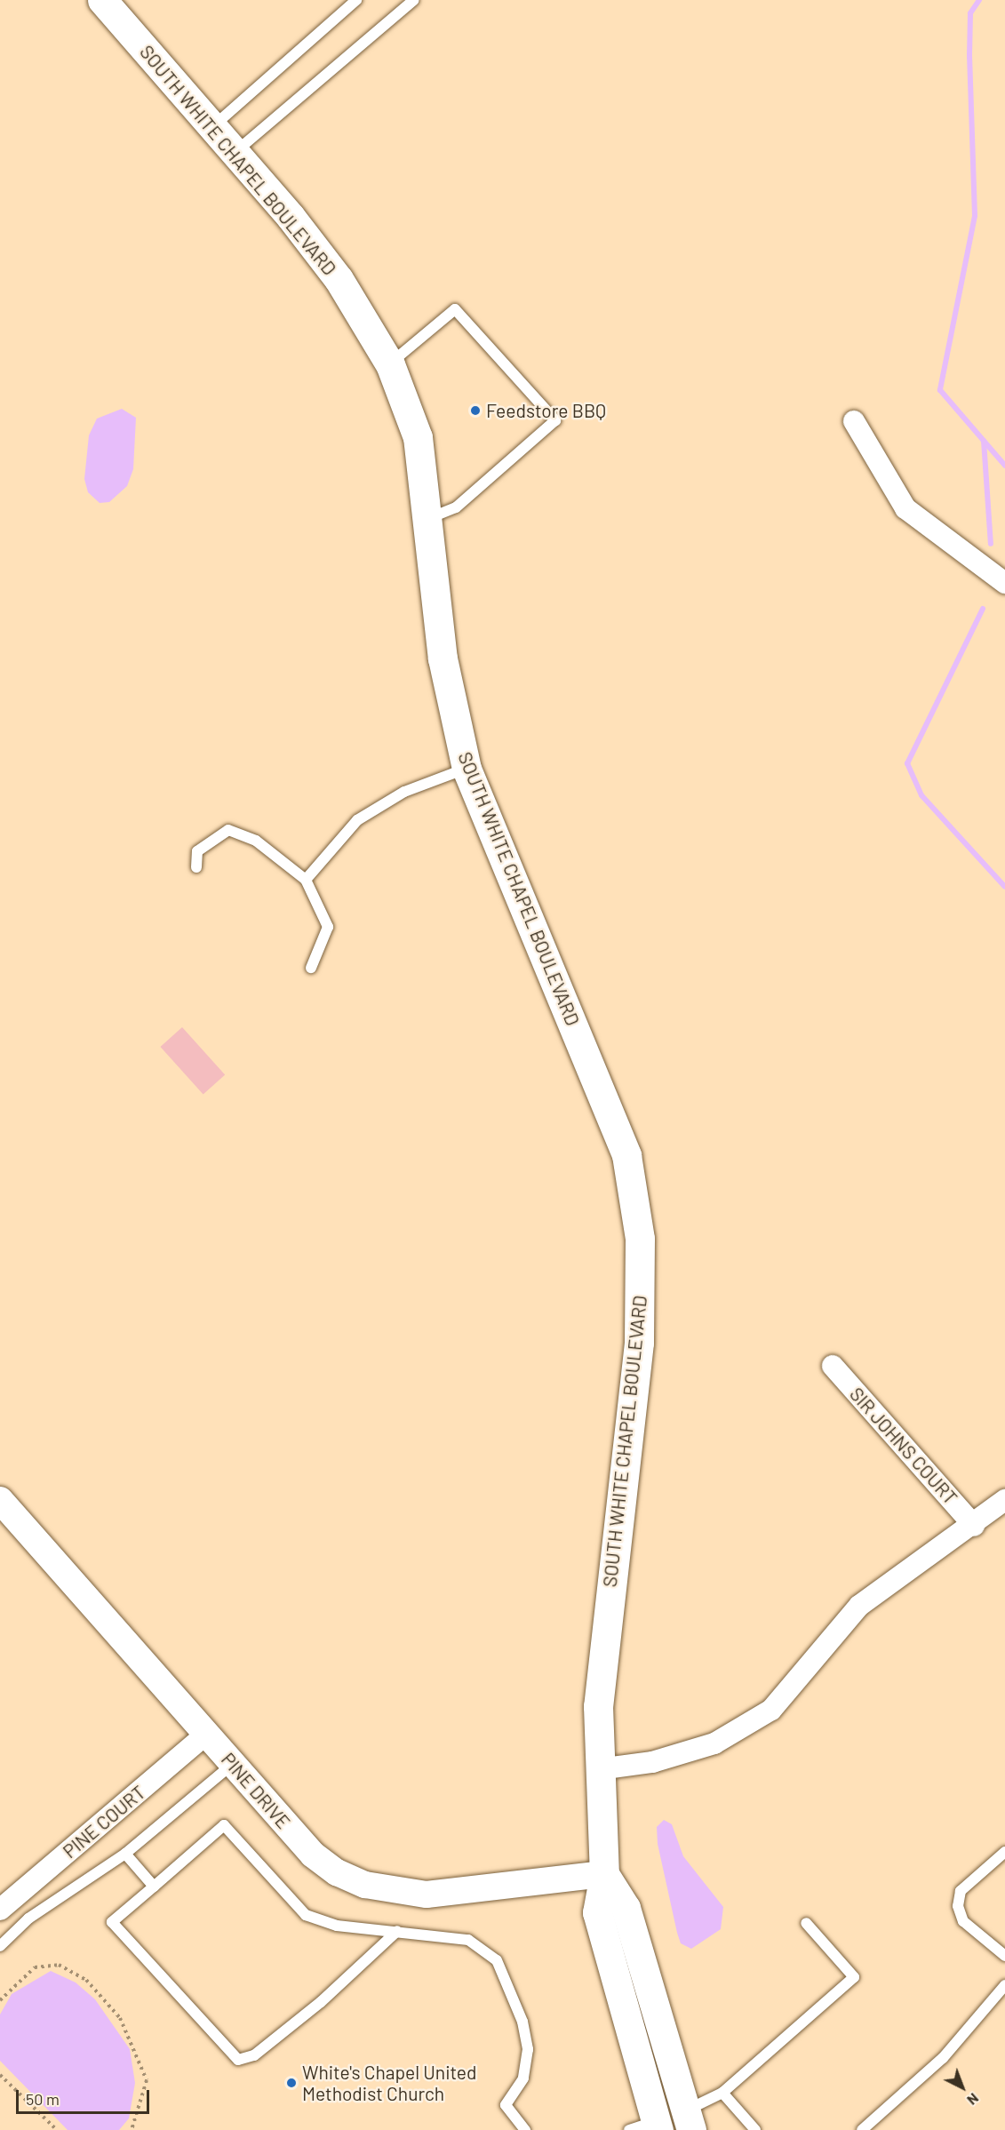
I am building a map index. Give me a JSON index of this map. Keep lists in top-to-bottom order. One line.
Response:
{"streets":{"main road":["SOUTH WHITE CHAPEL BOULEVARD"],"street":["SIR JOHNS COURT","PINE DRIVE","PINE COURT"]},"crossings":[["SOUTH WHITE CHAPEL BOULEVARD","PINE DRIVE"],["PINE DRIVE","PINE COURT"]],"places":["Feedstore BBQ","White's Chapel United Methodist Church"],"scale_bar":"50 m","north":"bottom right"}
